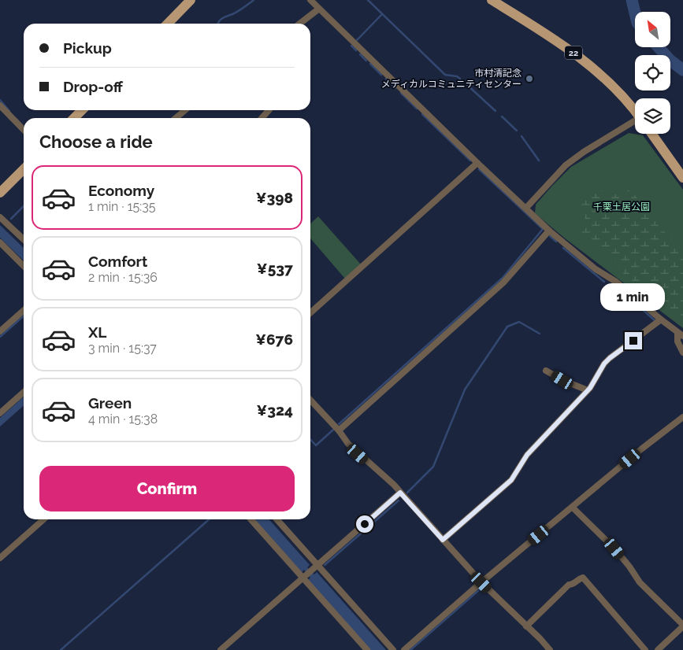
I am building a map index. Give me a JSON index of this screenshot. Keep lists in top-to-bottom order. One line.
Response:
{"streets":{"main road":["22"]},"parks":["千栗土居公園"],"places":["市村清記念 メディカルコミュニティセンター"],"north":"top left","page":{"banner":["Pickup","Drop-off"],"heading":"Choose a ride","list":[{"name":"Economy","note":"1 min · 15:35","value":"¥398"},{"name":"Comfort","note":"2 min · 15:36","value":"¥537"},{"name":"XL","note":"3 min · 15:37","value":"¥676"},{"name":"Green","note":"4 min · 15:38","value":"¥324"}],"bubble":"1 min","buttons":"Confirm"}}
